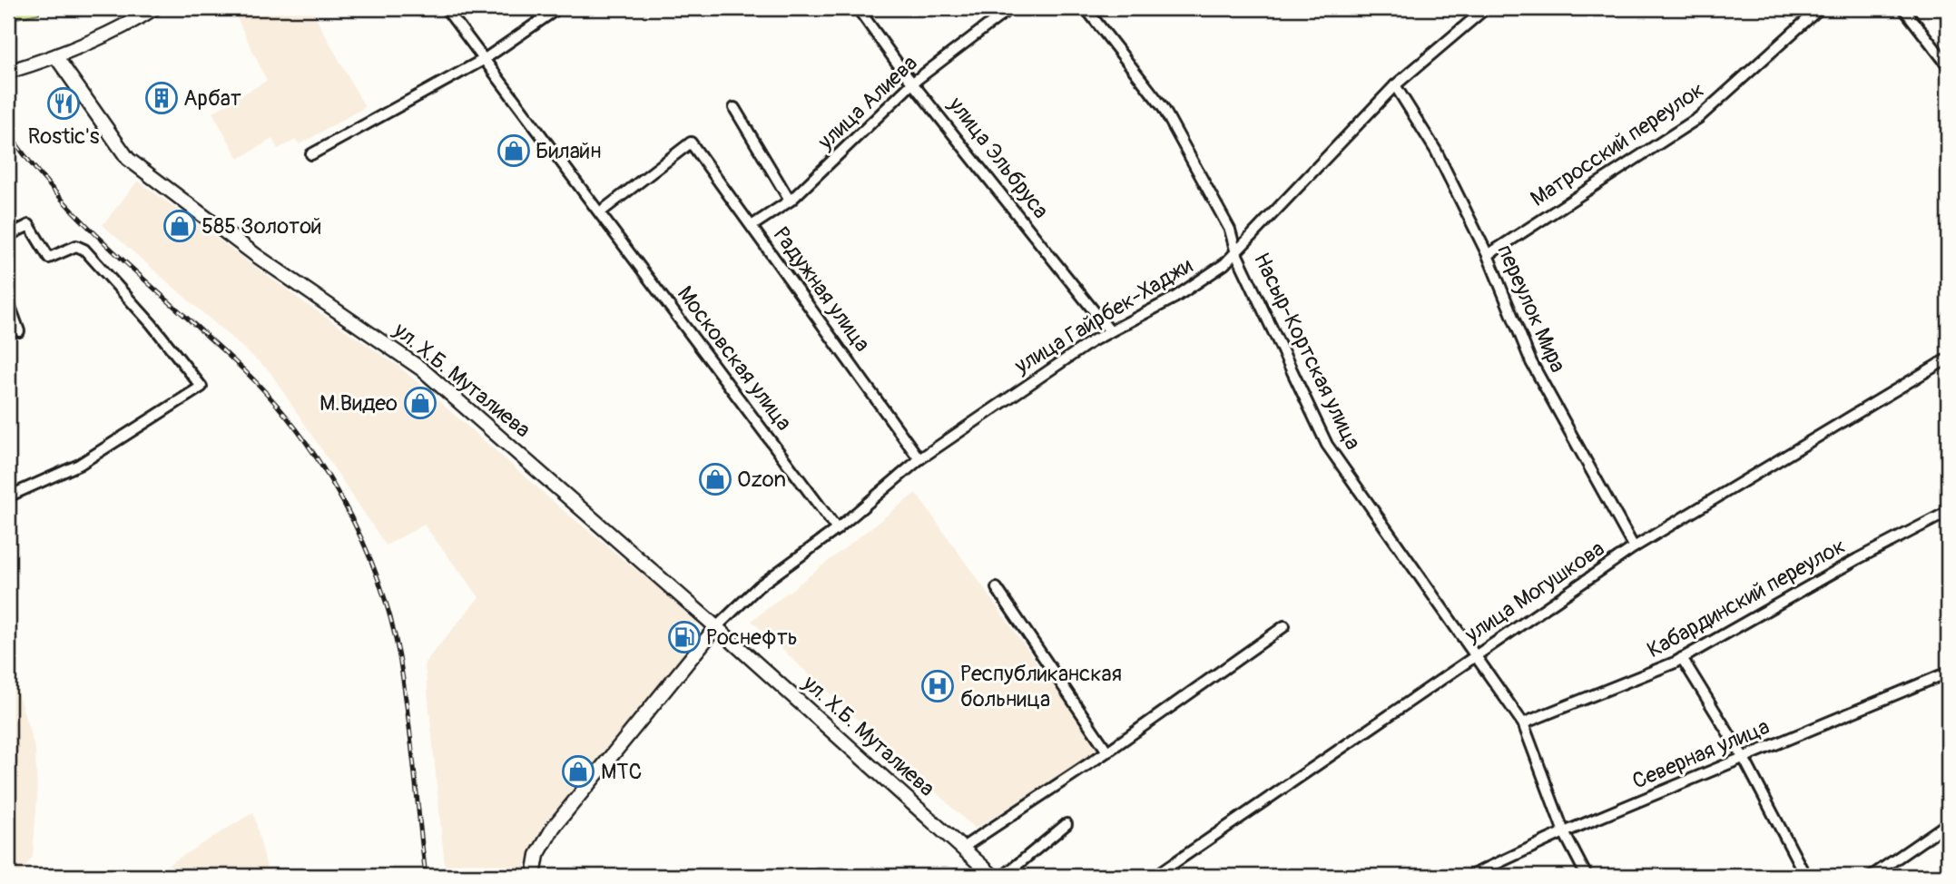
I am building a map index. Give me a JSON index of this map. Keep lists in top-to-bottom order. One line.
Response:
{"streets":{"main road":["ул. Х.Б. Муталиева"],"street":["улица Алиева","Матросский переулок","улица Эльбруса","Радужная улица","переулок Мира","улица Гайрбек-Хаджи","Насыр-Кортская улица","Московская улица","улица Могушкова","Кабардинский переулок","Северная улица"]},"crossings":[["улица Алиева","улица Эльбруса"],["улица Алиева","Радужная улица"],["Матросский переулок","переулок Мира"],["улица Эльбруса","улица Гайрбек-Хаджи"],["Радужная улица","улица Гайрбек-Хаджи"],["Радужная улица","Московская улица"],["переулок Мира","улица Гайрбек-Хаджи"],["переулок Мира","улица Могушкова"],["улица Гайрбек-Хаджи","Насыр-Кортская улица"],["улица Гайрбек-Хаджи","Московская улица"],["улица Гайрбек-Хаджи","ул. Х.Б. Муталиева"],["Насыр-Кортская улица","улица Могушкова"],["Насыр-Кортская улица","Кабардинский переулок"],["Насыр-Кортская улица","Северная улица"]],"places":{"building":["Арбат"],"restaurant":["Rostic's"],"shop":["Билайн","585 Золотой","М.Видео","Ozon","МТС"],"fuel station":["Роснефть"],"hospital":["Республиканская больница"]}}
